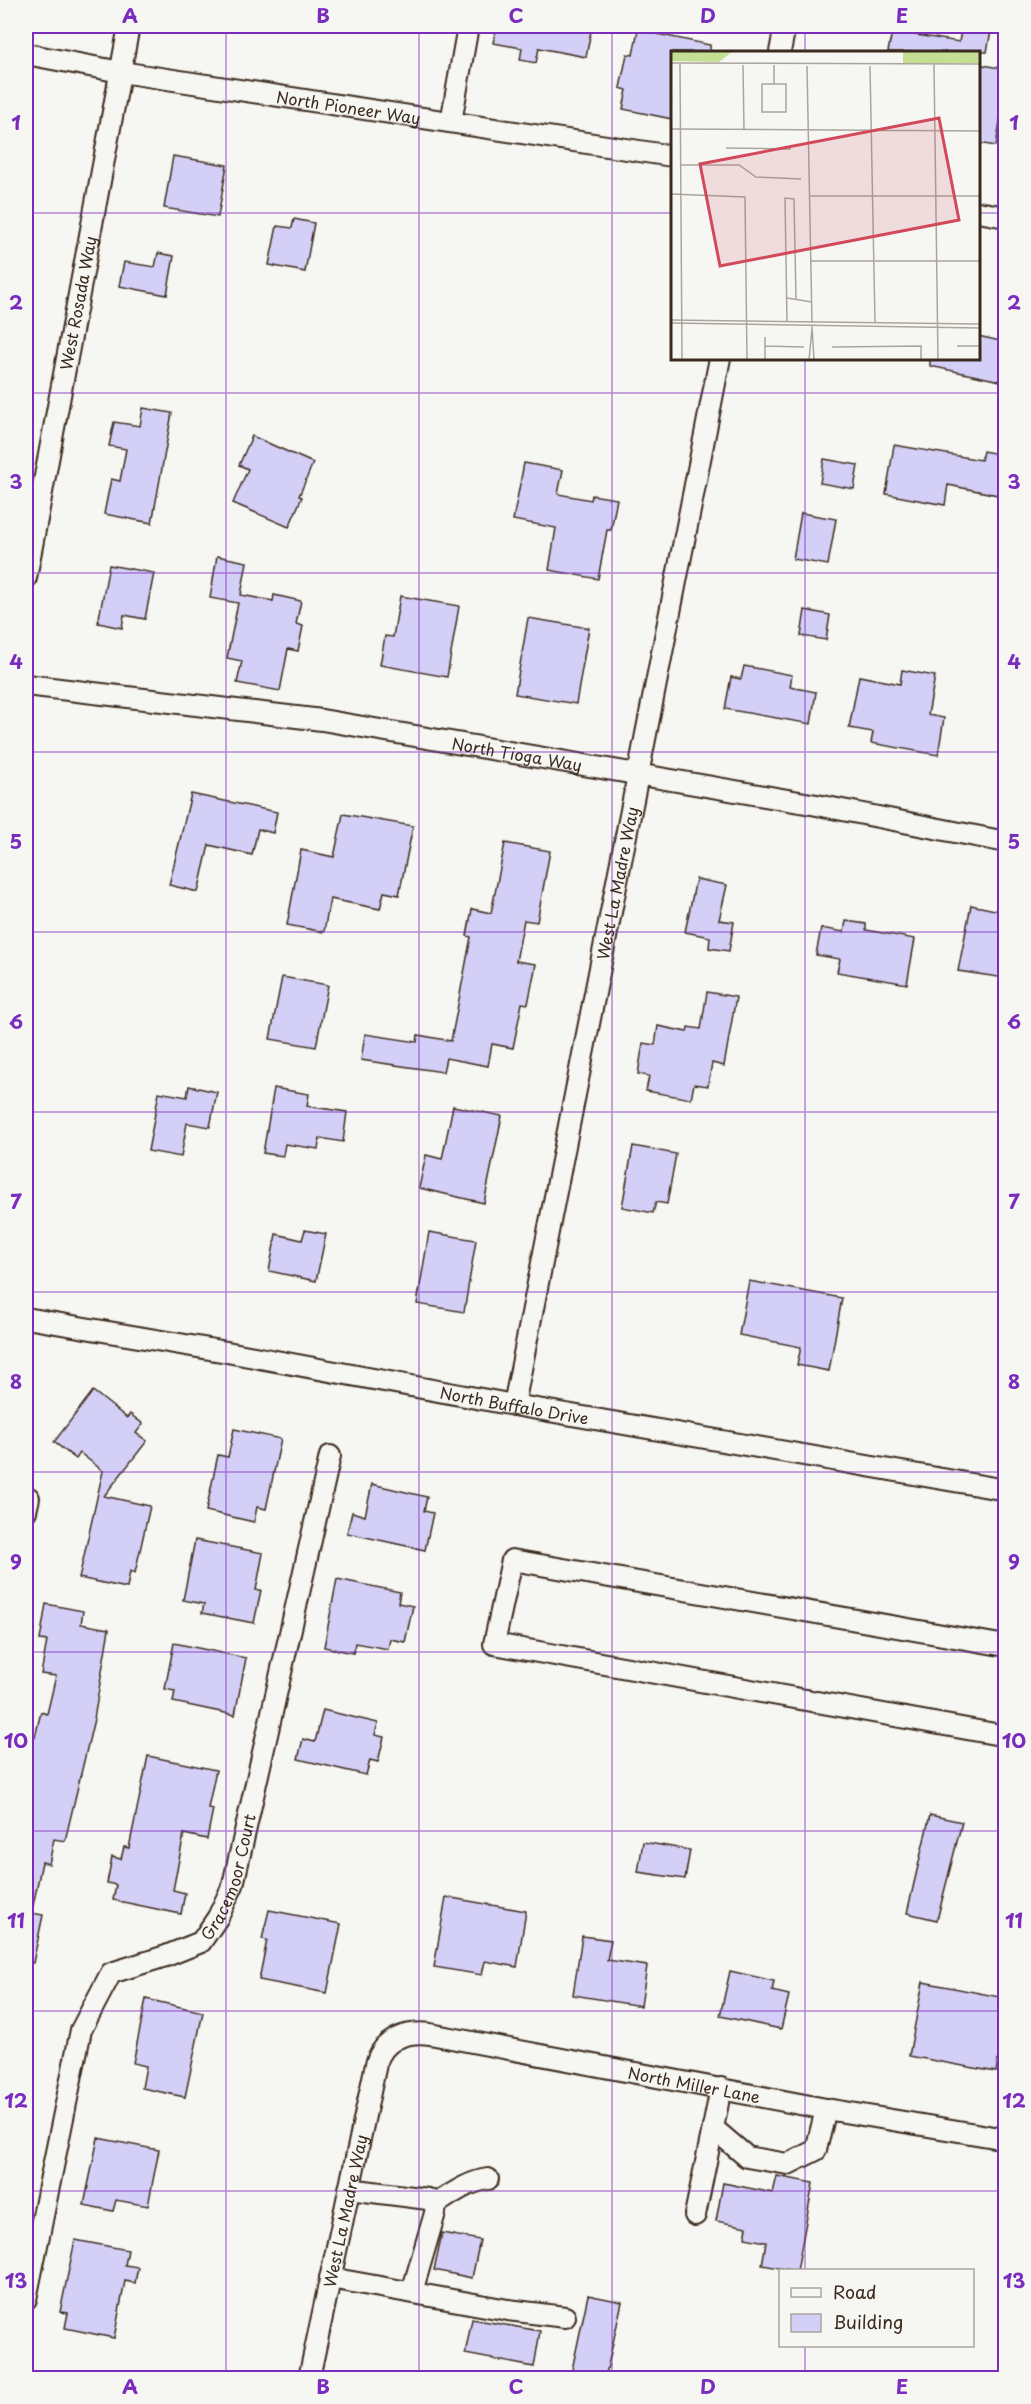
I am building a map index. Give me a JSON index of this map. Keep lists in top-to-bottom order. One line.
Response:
{"streets":{"street":["North Pioneer Way","West Rosada Way","North Tioga Way","West La Madre Way","North Buffalo Drive","Gracemoor Court","North Miller Lane"]},"crossings":[["North Pioneer Way","West Rosada Way"],["North Tioga Way","West La Madre Way"],["West La Madre Way","North Buffalo Drive"],["West La Madre Way","North Miller Lane"]],"legend":["Road","Building"],"grid":{"columns":["A","B","C","D","E"],"rows":["1","2","3","4","5","6","7","8","9","10","11","12","13"]}}
